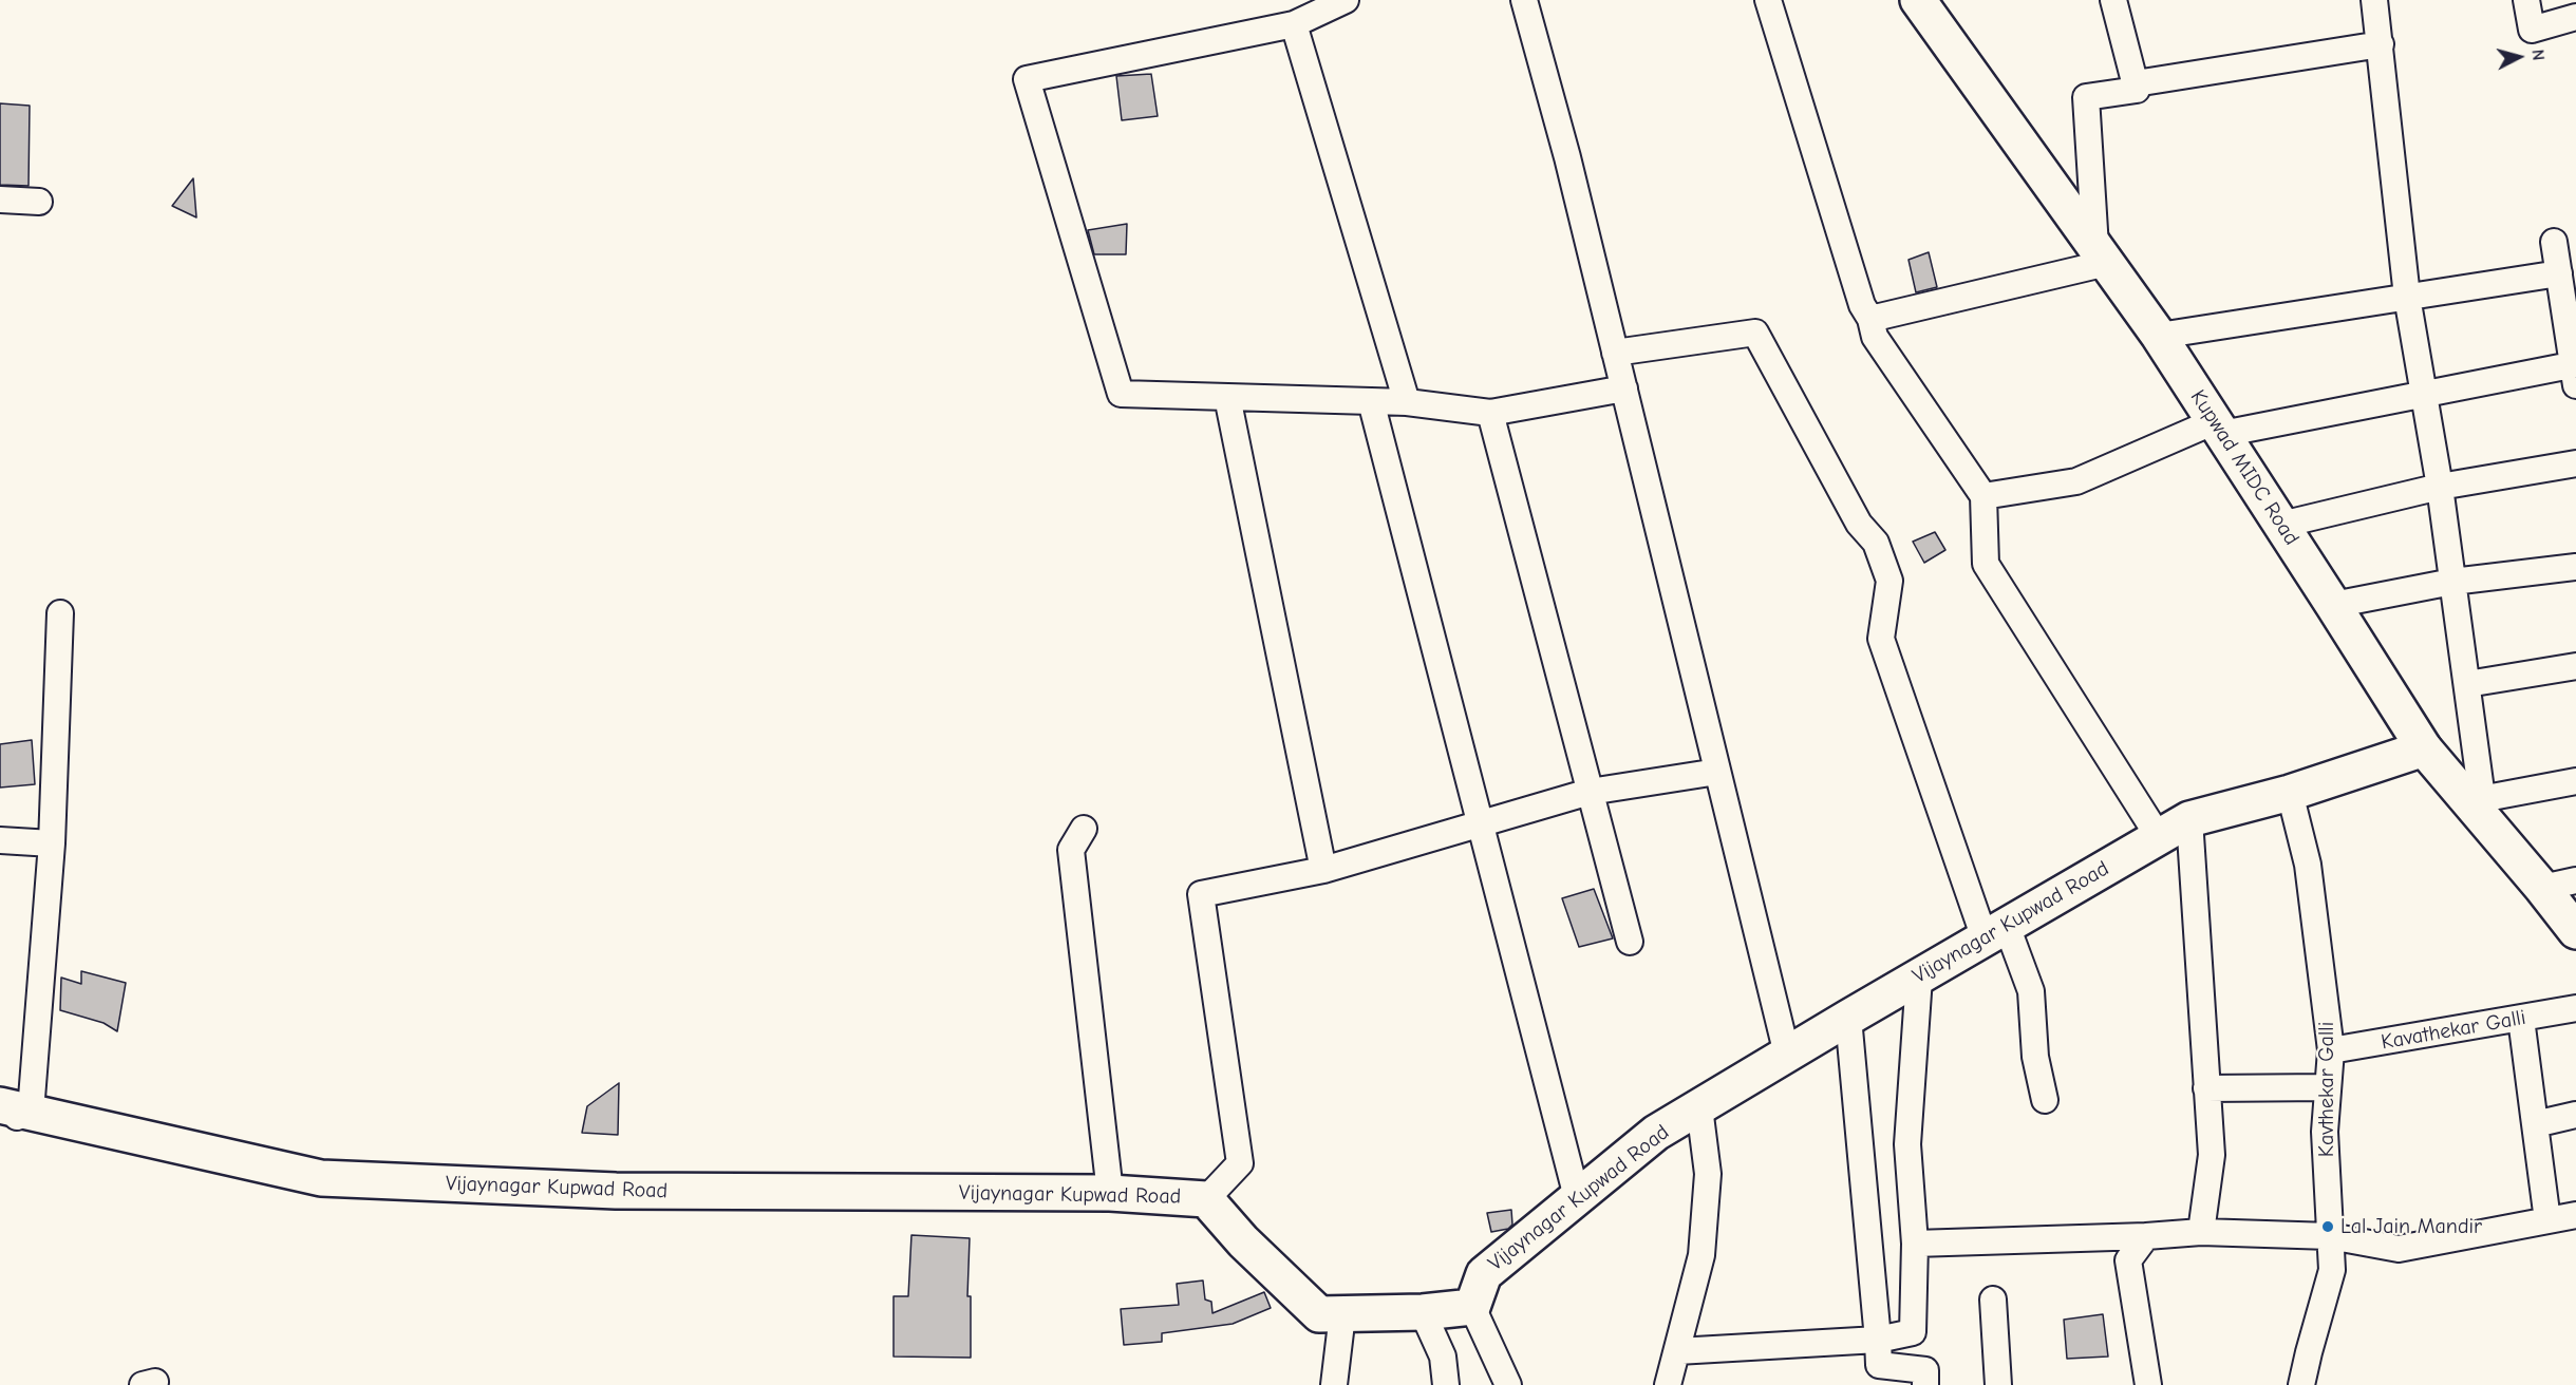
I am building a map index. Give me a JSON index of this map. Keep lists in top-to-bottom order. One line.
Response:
{"streets":{"street":["Kupwad MIDC Road","Vijaynagar Kupwad Road","Kavathekar Galli","Kavthekar Galli"]},"crossings":[["Kupwad MIDC Road","Vijaynagar Kupwad Road"],["Vijaynagar Kupwad Road","Kavthekar Galli"],["Kavathekar Galli","Kavthekar Galli"]],"places":["Lal Jain Mandir"],"north":"right"}
